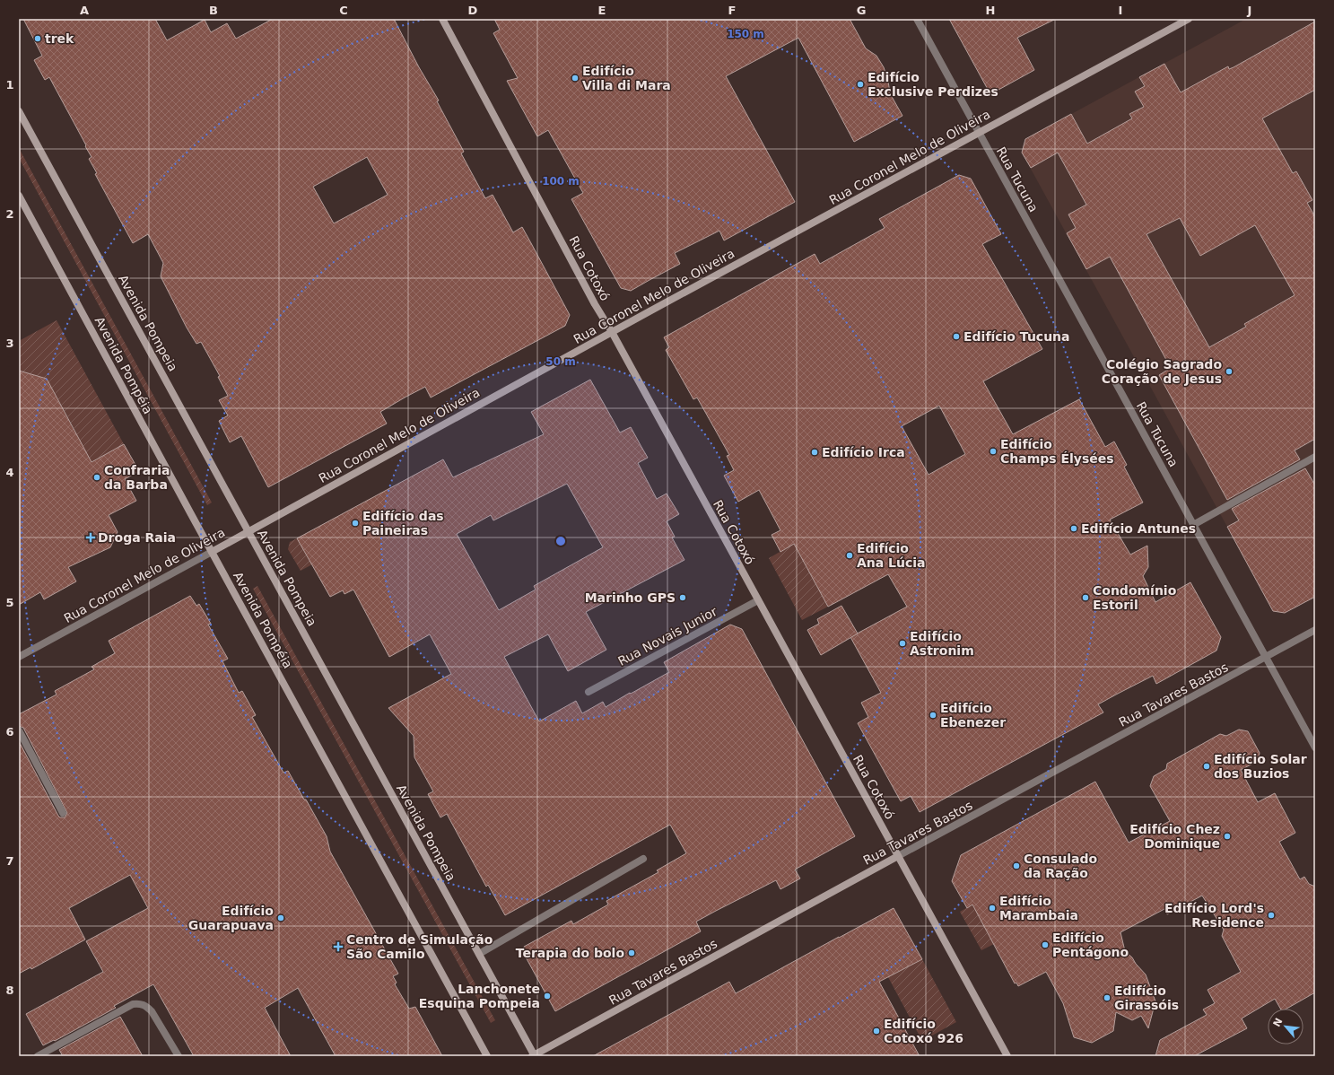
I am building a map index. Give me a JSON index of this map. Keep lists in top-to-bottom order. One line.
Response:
{"streets":{"street":["Rua Coronel Melo de Oliveira","Rua Tucuna","Rua Cotoxó","Avenida Pompeia","Avenida Pompéia","Rua Novais Junior","Rua Tavares Bastos"]},"crossings":[["Rua Coronel Melo de Oliveira","Rua Tucuna"],["Rua Coronel Melo de Oliveira","Rua Cotoxó"],["Rua Coronel Melo de Oliveira","Avenida Pompeia"],["Rua Coronel Melo de Oliveira","Avenida Pompéia"],["Rua Tucuna","Rua Tavares Bastos"],["Rua Cotoxó","Rua Novais Junior"],["Rua Cotoxó","Rua Tavares Bastos"],["Avenida Pompeia","Rua Tavares Bastos"]],"places":{"other":["trek","Edifício Villa di Mara","Edifício Exclusive Perdizes","Edifício Tucuna","Colégio Sagrado Coração de Jesus","Edifício Champs Élysées","Edifício Irca","Confraria da Barba","Edifício das Paineiras","Edifício Antunes","Edifício Ana Lúcia","Marinho GPS","Condomínio Estoril","Edifício Astronim","Edifício Ebenezer","Edifício Solar dos Buzios","Edifício Chez Dominique","Consulado da Ração","Edifício Marambaia","Edifício Lord's Residence","Edifício Guarapuava","Edifício Pentágono","Terapia do bolo","Lanchonete Esquina Pompeia","Edifício Girassóis","Edifício Cotoxó 926"],"health":["Droga Raia","Centro de Simulação São Camilo"]},"north":"top left","grid":{"columns":["A","B","C","D","E","F","G","H","I","J"],"rows":["1","2","3","4","5","6","7","8"]},"rings":["150 m","100 m","50 m"]}
